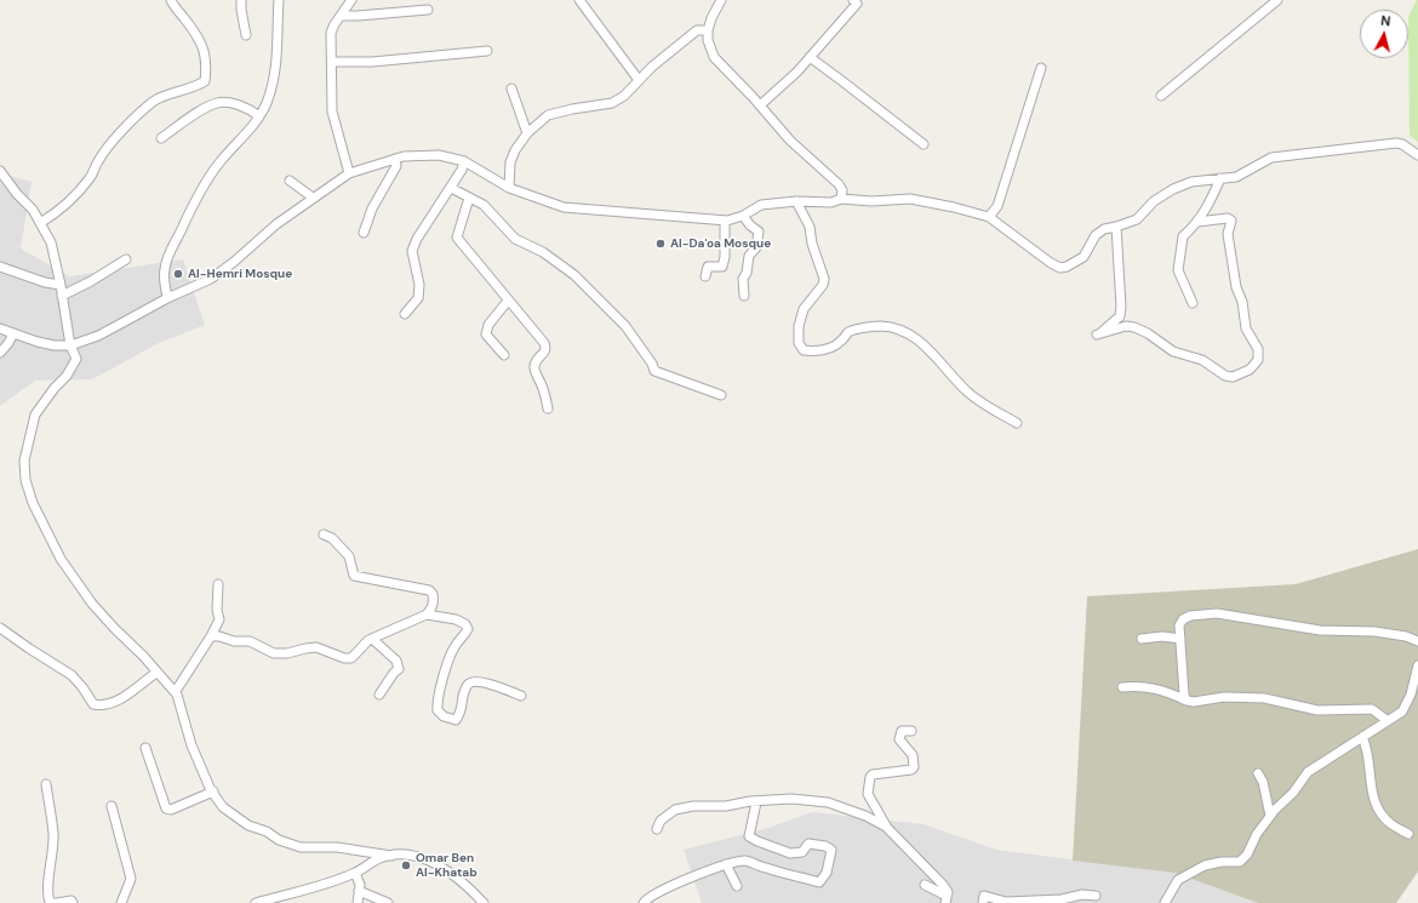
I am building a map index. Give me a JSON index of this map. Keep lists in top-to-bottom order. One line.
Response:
{"places":["Al-Da'oa Mosque","Al-Hemri Mosque","Omar Ben Al-Khatab"],"north":"top"}
